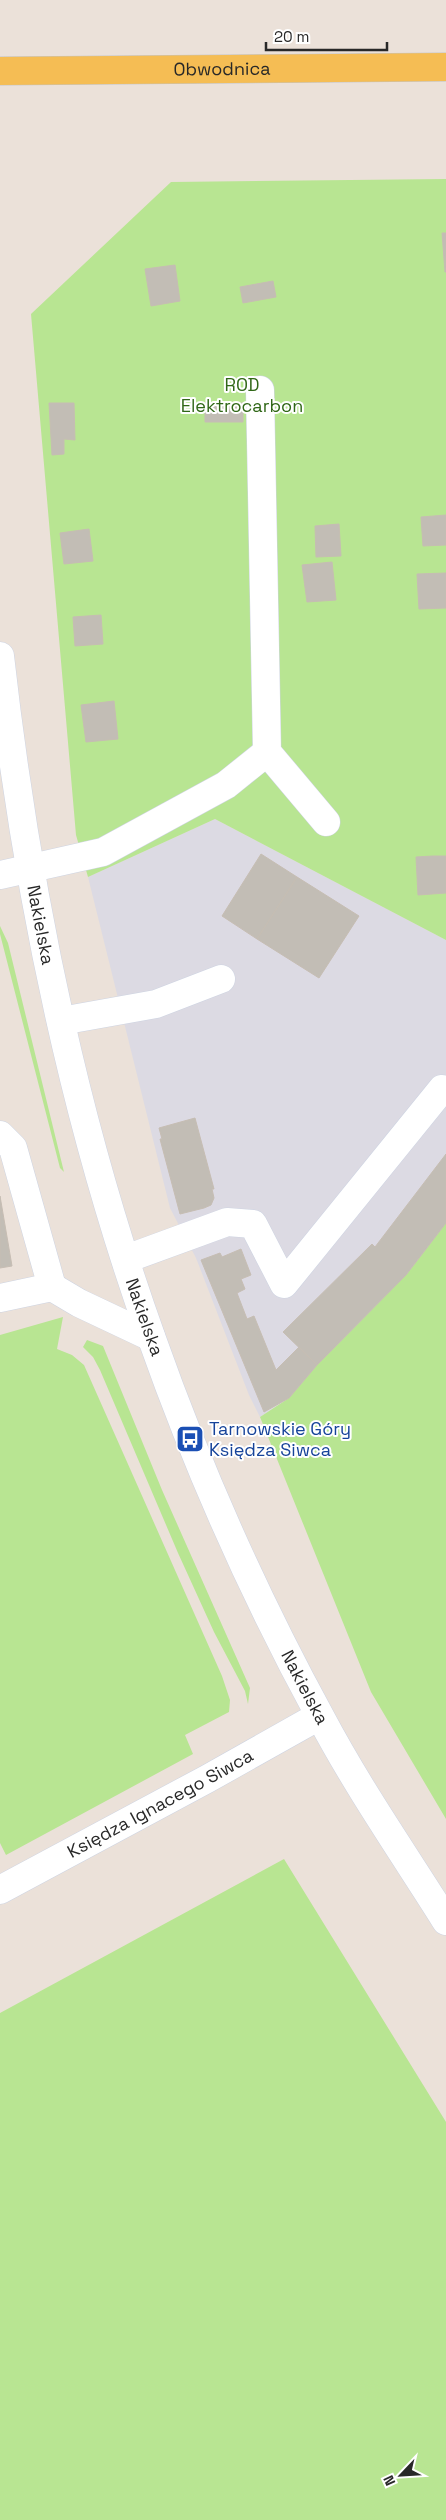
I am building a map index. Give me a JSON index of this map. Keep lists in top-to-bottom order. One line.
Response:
{"streets":{"main road":["Obwodnica"],"street":["Nakielska","Księdza Ignacego Siwca"]},"crossings":[["Nakielska","Księdza Ignacego Siwca"]],"parks":["ROD Elektrocarbon"],"places":{"bus stop":["Tarnowskie Góry Księdza Siwca"]},"scale_bar":"20 m","north":"bottom left"}
